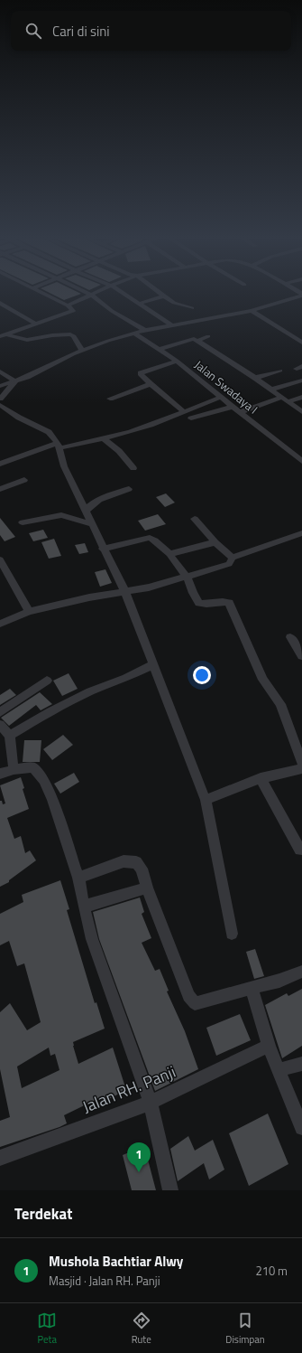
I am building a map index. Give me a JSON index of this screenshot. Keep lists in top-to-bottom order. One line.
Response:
{"streets":{"street":["Jalan Swadaya I","Jalan RH. Panji"]},"page":{"search":"Cari di sini","pins":"1","heading":"Terdekat","list":[{"mark":"1","name":"Mushola Bachtiar Alwy","note":"Masjid · Jalan RH. Panji","value":"210 m"}],"nav":["Peta","Rute","Disimpan"]}}
